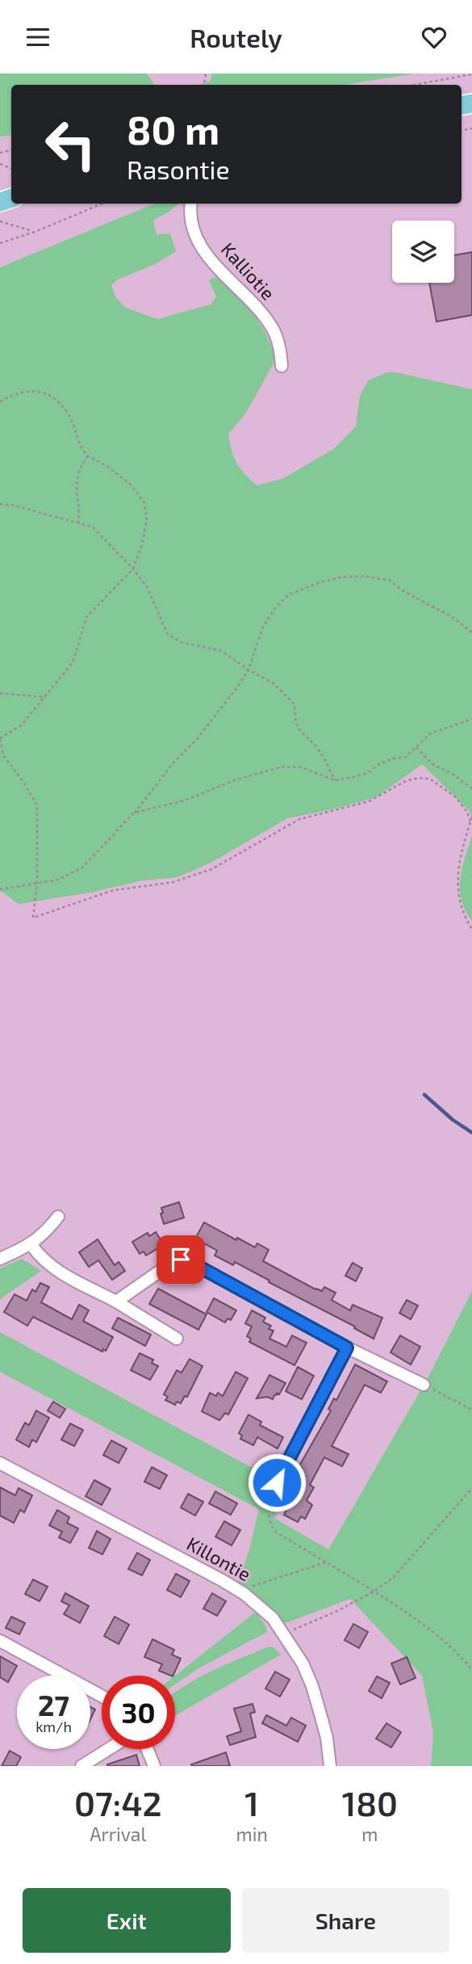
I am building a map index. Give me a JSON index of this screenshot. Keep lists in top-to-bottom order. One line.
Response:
{"streets":{"street":["Kalliotie","Killontie"]},"page":{"header":"Routely","turn":["80 m","Rasontie"],"speed":"27 km/h","limit":"30","eta":["07:42","Arrival","1","min","180","m"],"buttons":["Exit","Share"]}}
